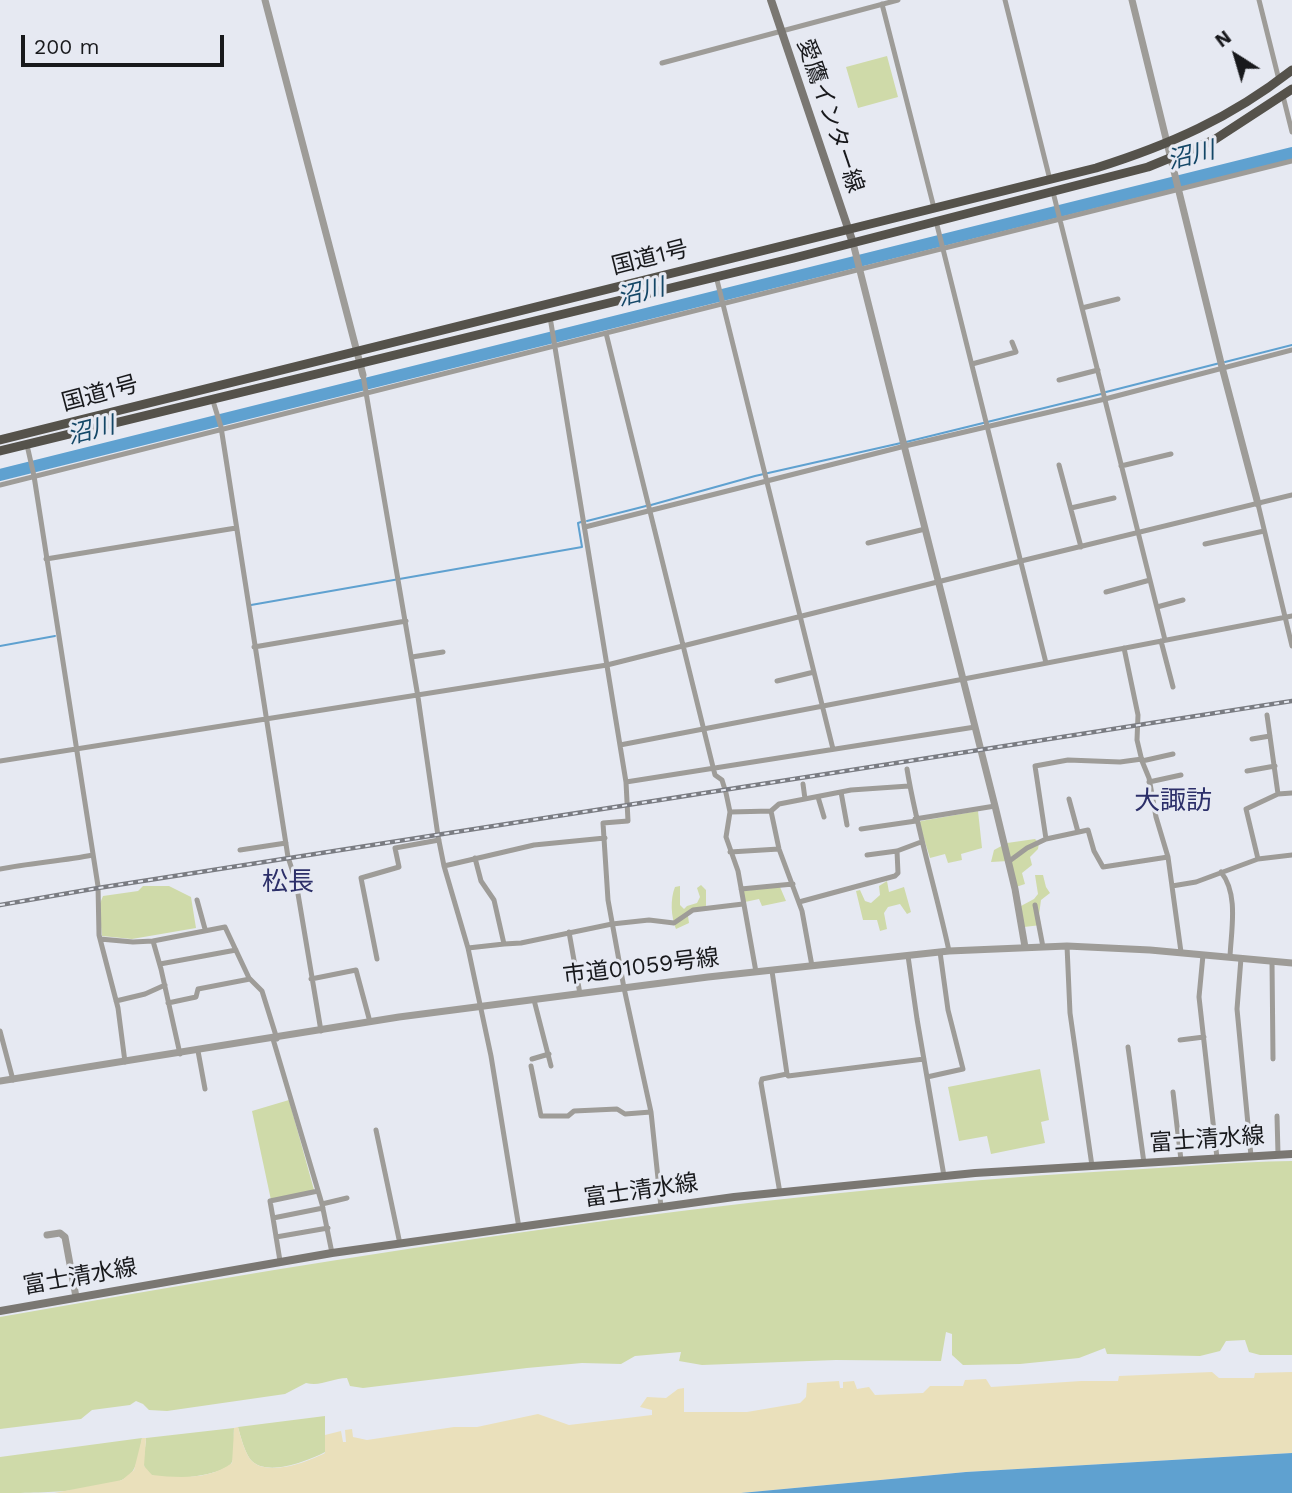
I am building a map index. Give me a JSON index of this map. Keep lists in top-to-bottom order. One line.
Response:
{"streets":{"highway":["国道1号"],"main road":["愛鷹インター線","富士清水線"],"street":["市道01059号線"]},"crossings":[["愛鷹インター線","国道1号"]],"districts":["大諏訪","松長"],"water":["沼川"],"scale_bar":"200 m","north":"top left"}
